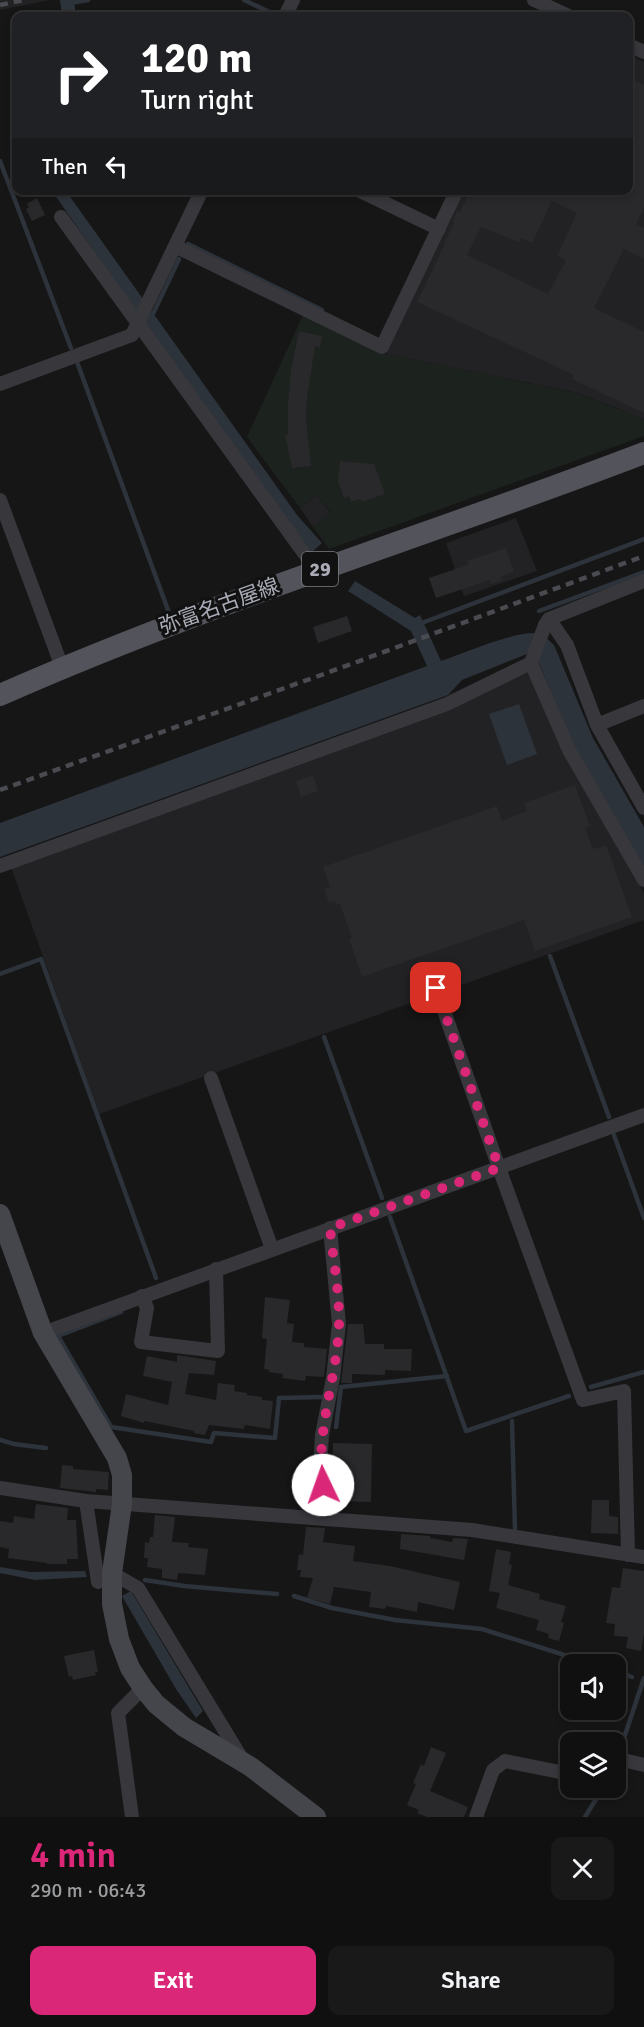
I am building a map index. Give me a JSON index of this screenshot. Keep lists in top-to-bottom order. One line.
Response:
{"streets":{"main road":["29","弥富名古屋線"]},"page":{"turn":["120 m","Turn right"],"then":"Then","heading":["4 min","290 m · 06:43"],"buttons":["Exit","Share"]}}
